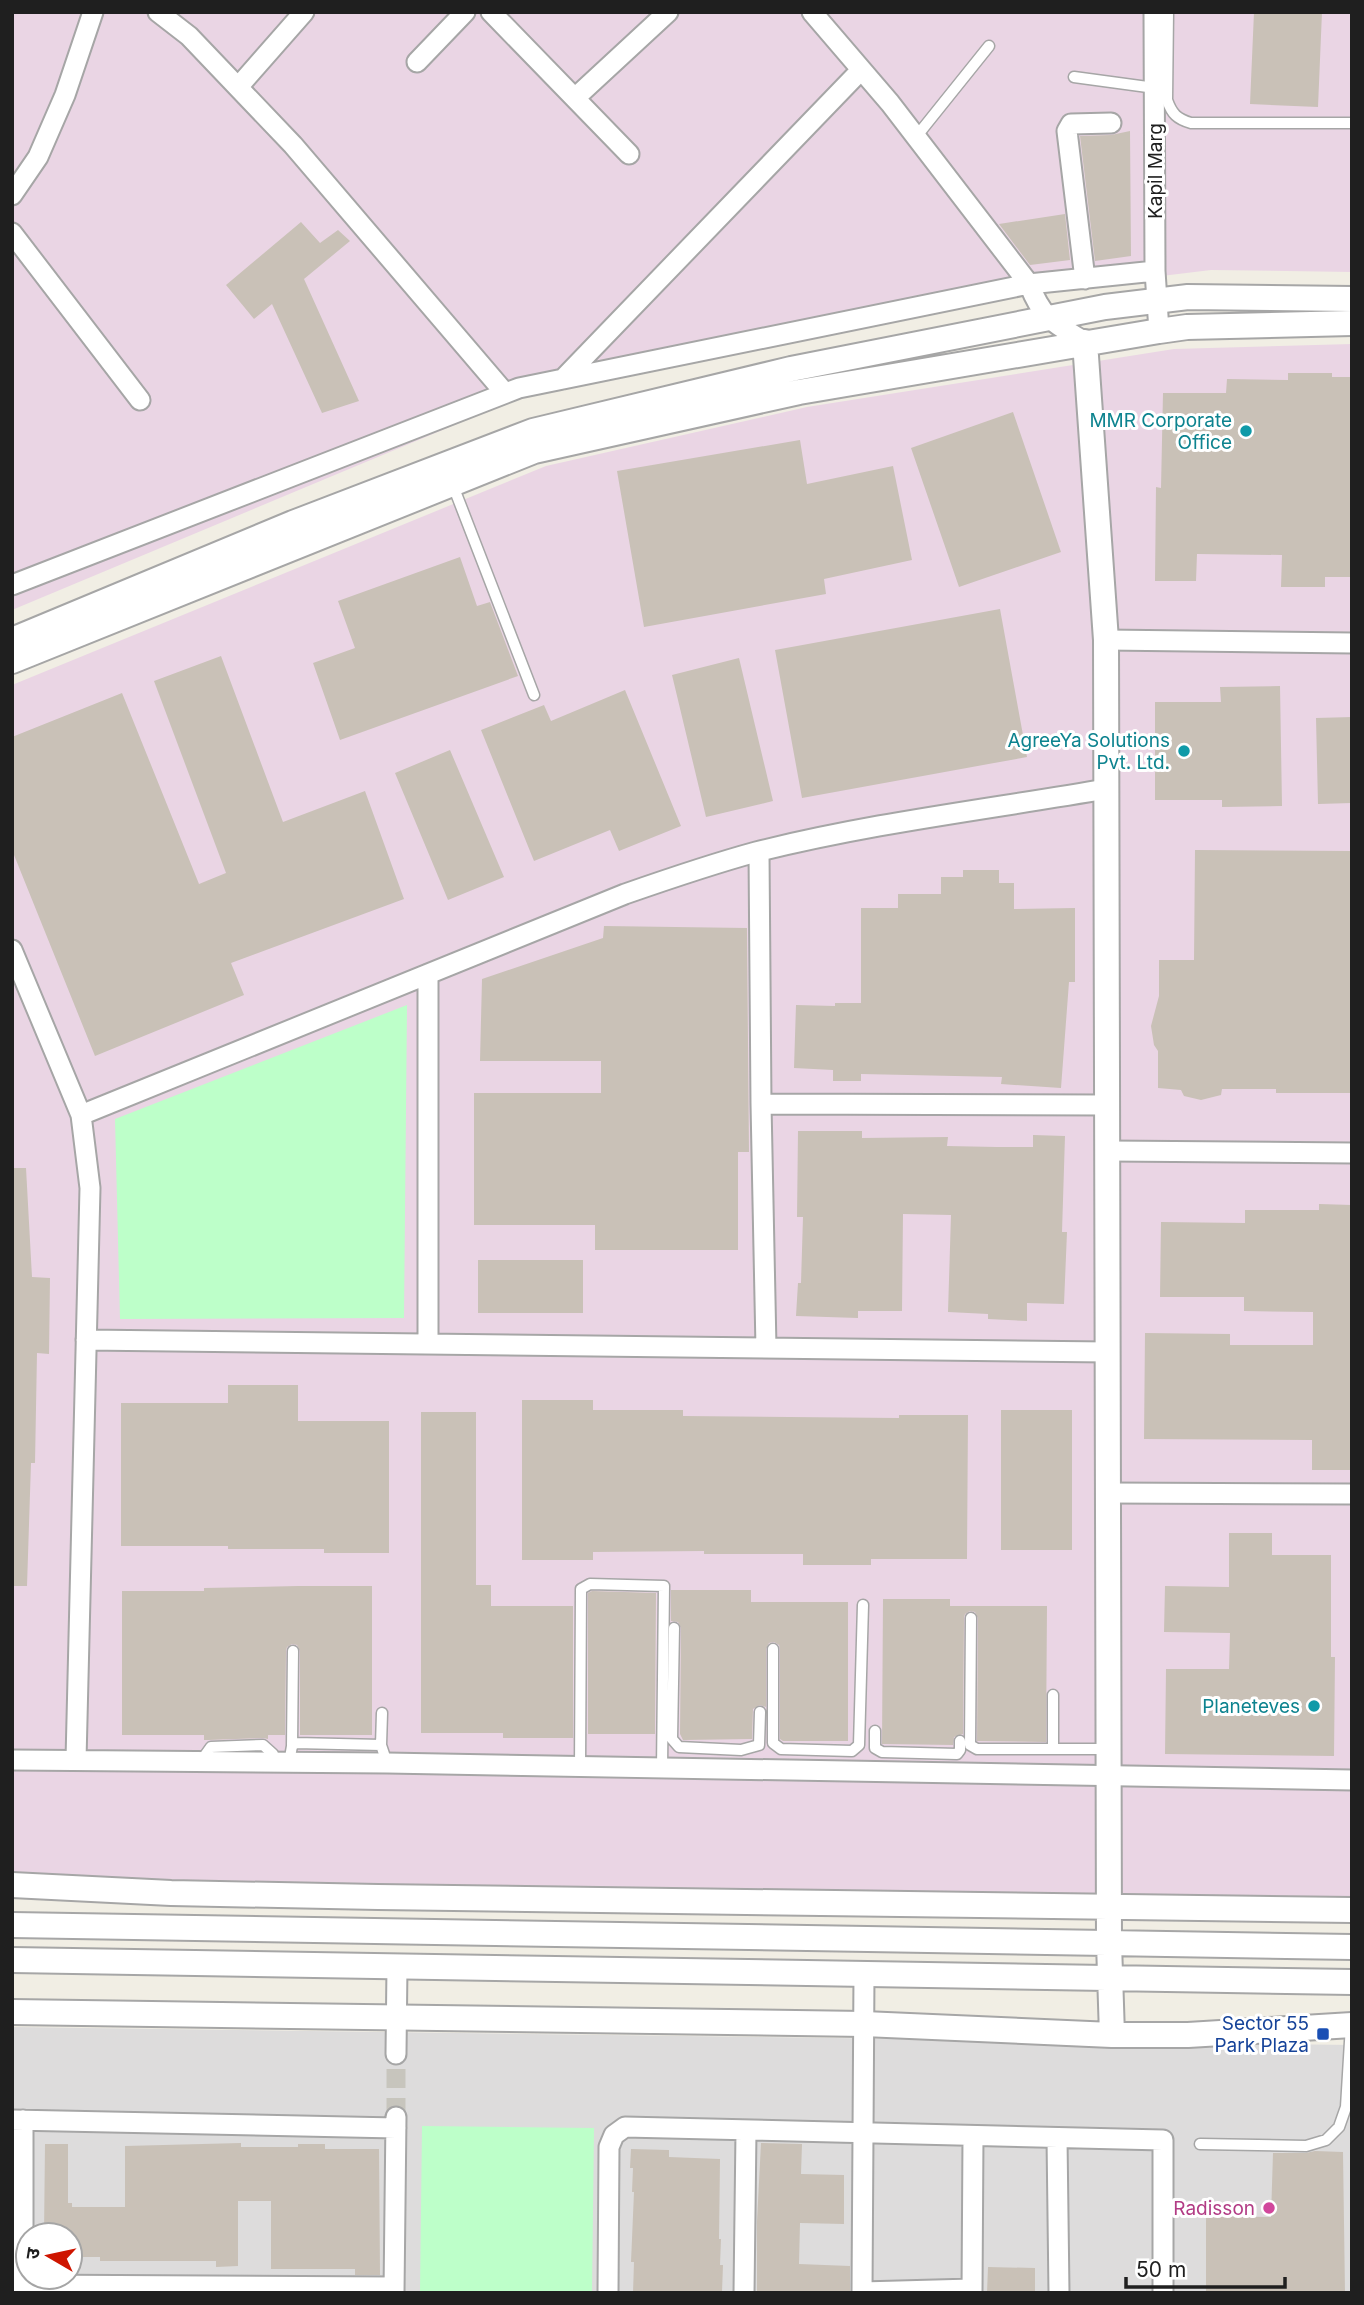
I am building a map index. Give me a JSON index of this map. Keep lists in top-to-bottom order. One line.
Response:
{"streets":{"street":["Kapil Marg"]},"places":{"other":["MMR Corporate Office","AgreeYa Solutions Pvt. Ltd.","Planeteves","Radisson"],"transit":["Sector 55 Park Plaza"]},"scale_bar":"50 m","north":"left"}
